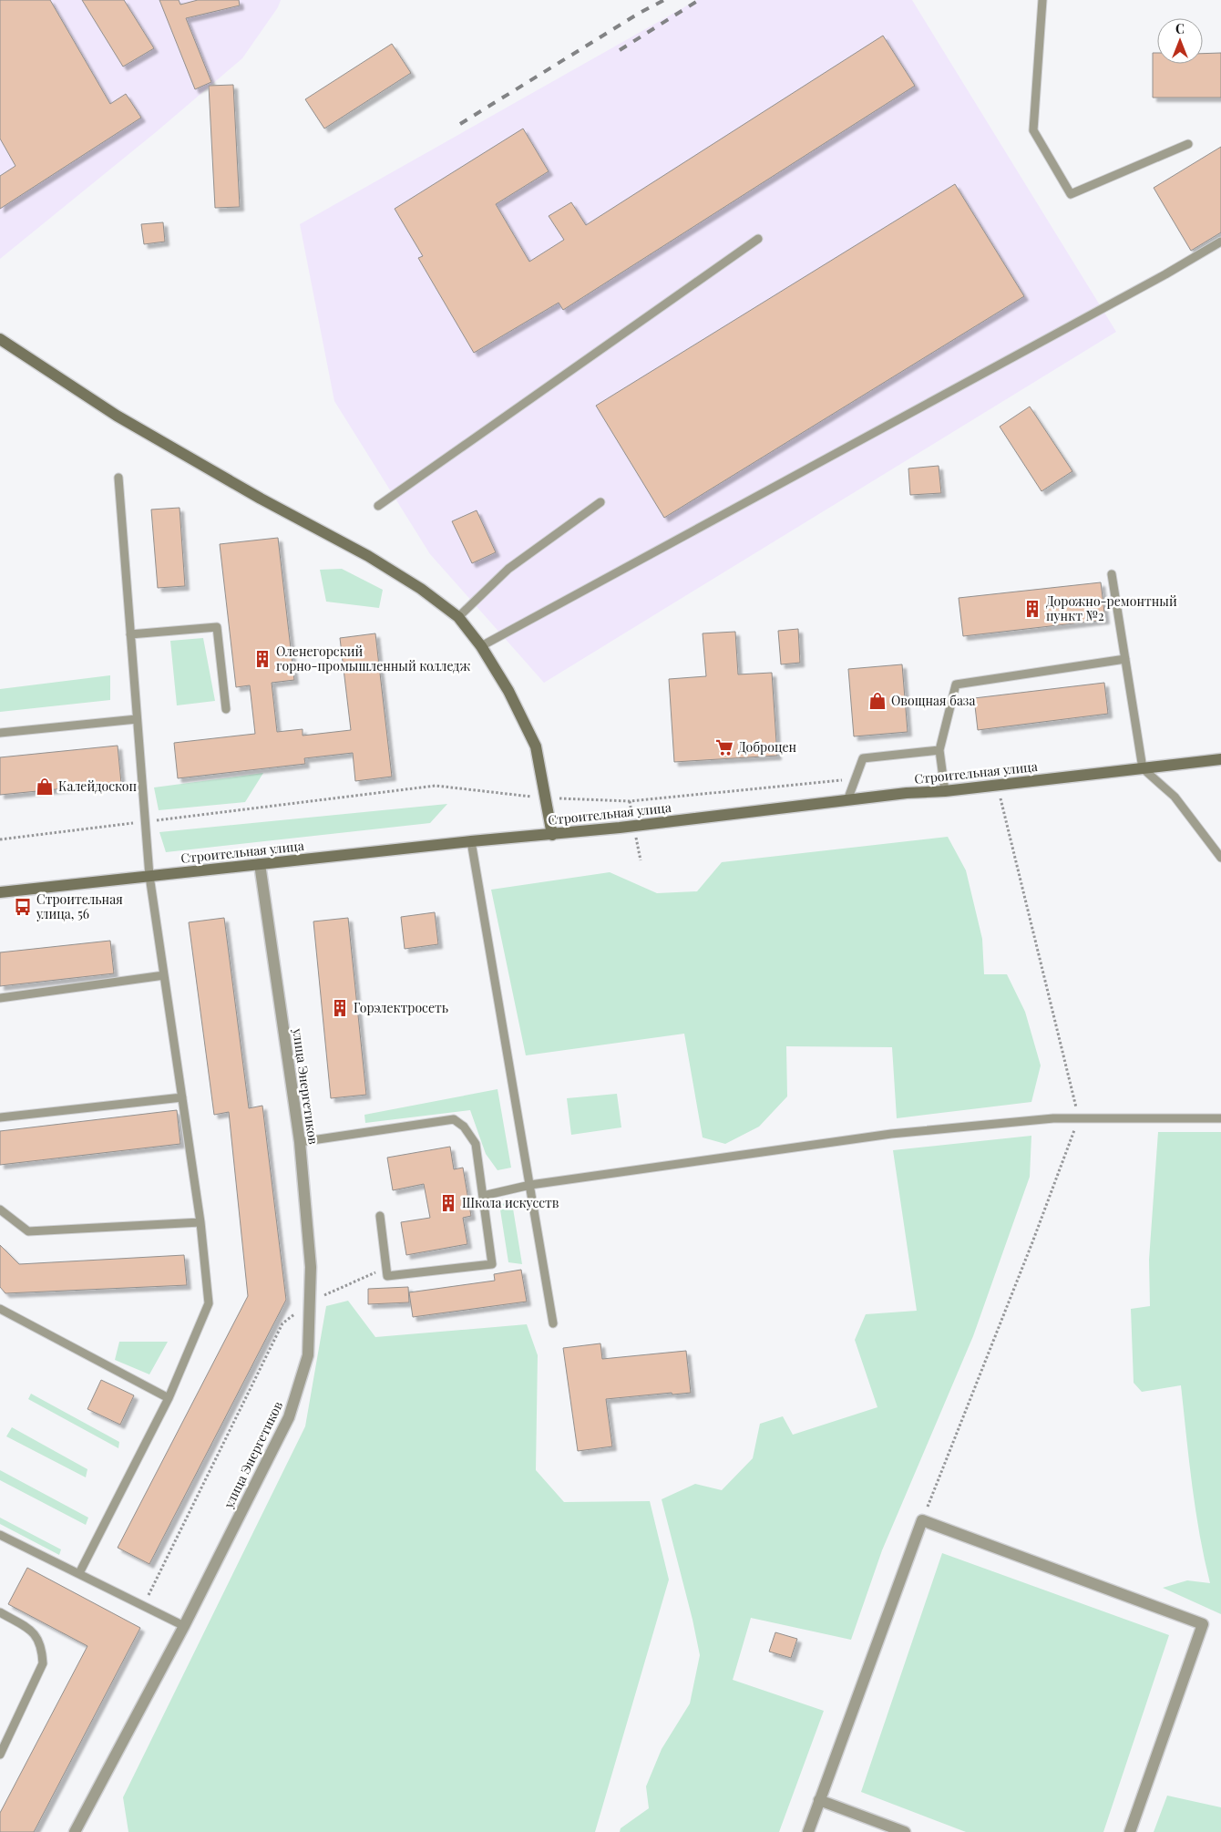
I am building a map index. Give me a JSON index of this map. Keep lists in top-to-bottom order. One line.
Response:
{"streets":{"street":["Строительная улица","улица Энергетиков"]},"crossings":[["Строительная улица","улица Энергетиков"]],"places":{"building":["Дорожно-ремонтный пункт №2","Оленегорский горно-промышленный колледж","Горэлектросеть","Школа искусств"],"shop":["Овощная база","Калейдоскоп"],"supermarket":["Доброцен"],"bus stop":["Строительная улица, 56"]},"north":"top"}
